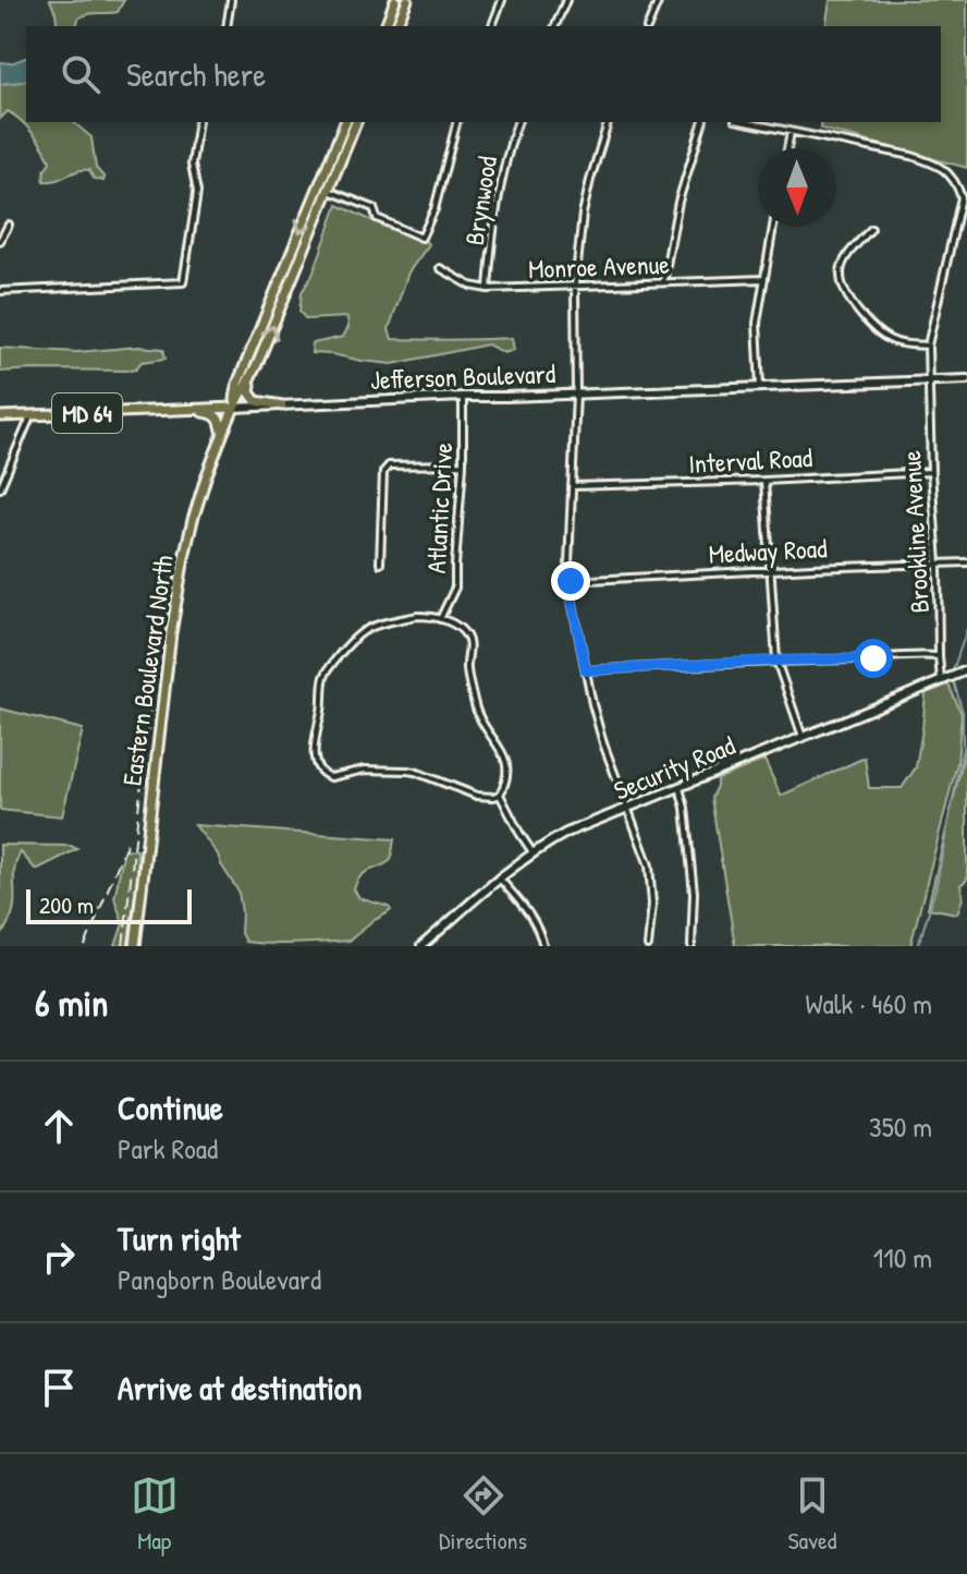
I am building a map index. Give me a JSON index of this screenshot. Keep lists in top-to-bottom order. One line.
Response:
{"streets":{"main road":["Jefferson Boulevard","MD 64","Eastern Boulevard North","Security Road"],"street":["Brynwood","Monroe Avenue","Interval Road","Atlantic Drive","Brookline Avenue","Medway Road"]},"crossings":[["Brynwood","Monroe Avenue"],["Jefferson Boulevard","MD 64"],["Jefferson Boulevard","Atlantic Drive"],["Jefferson Boulevard","Brookline Avenue"],["Jefferson Boulevard","Eastern Boulevard North"],["MD 64","Brookline Avenue"],["Interval Road","Brookline Avenue"],["Brookline Avenue","Medway Road"],["Brookline Avenue","Security Road"]],"scale_bar":"200 m","north":"bottom","page":{"search":"Search here","scale":"200 m","heading":["6 min","Walk · 460 m"],"list":[["Continue","Park Road","350 m"],["Turn right","Pangborn Boulevard","110 m"],"Arrive at destination"],"nav":["Map","Directions","Saved"]}}
